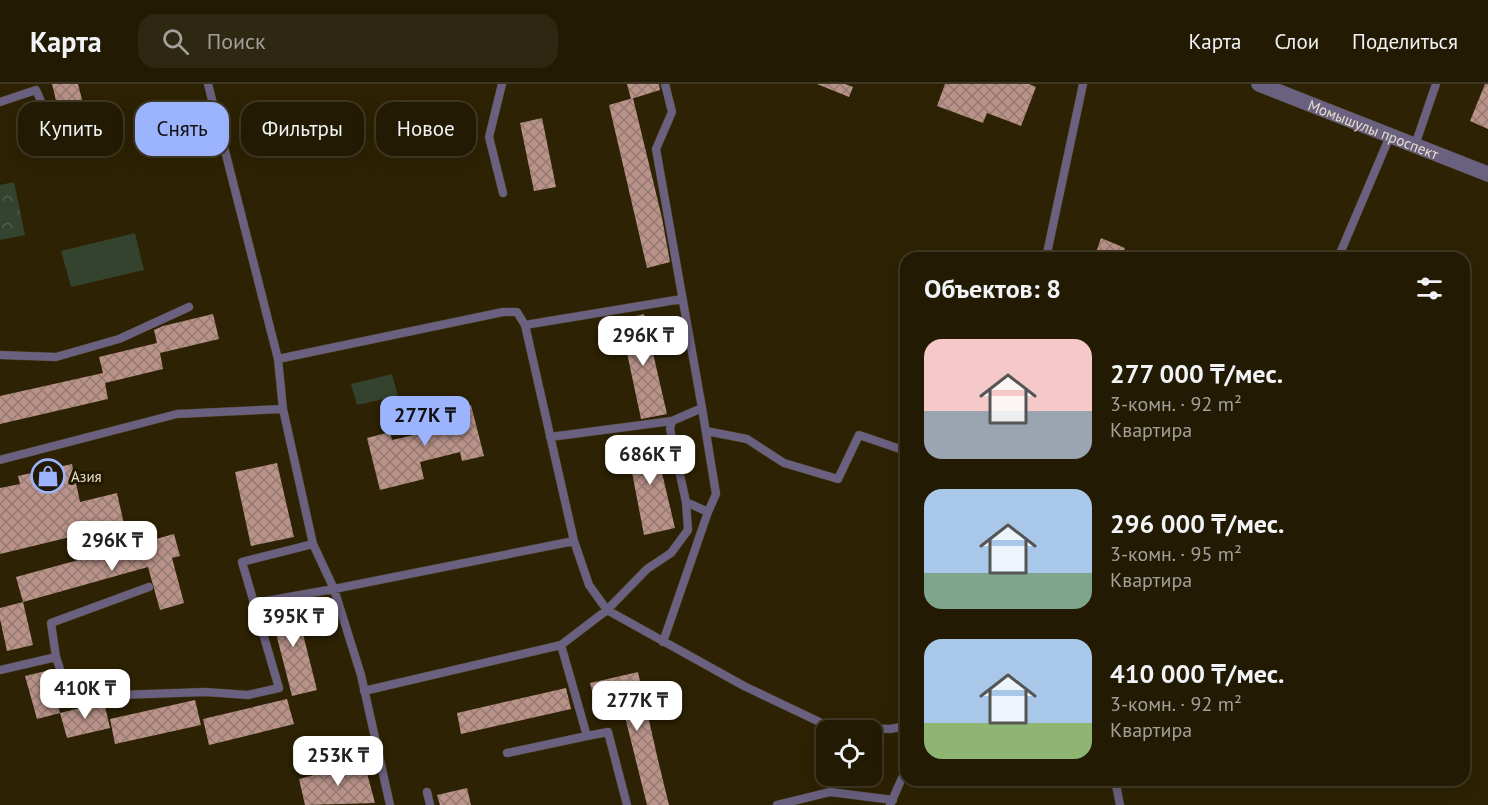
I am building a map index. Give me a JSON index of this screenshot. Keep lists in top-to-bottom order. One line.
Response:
{"streets":{"street":["Момышулы проспект"]},"places":{"shop":["Азия"]},"page":{"header":"Карта","search":"Поиск","nav":["Карта","Слои","Поделиться"],"chip":["Купить","Снять","Фильтры","Новое"],"heading":"Объектов: 8","price":["296K ₸","277K ₸","686K ₸","296K ₸","395K ₸","410K ₸","277K ₸","253K ₸"],"list":[{"name":"277 000 ₸/мес.","note":"3-комн. · 92 m² · Квартира"},{"name":"296 000 ₸/мес.","note":"3-комн. · 95 m² · Квартира"},{"name":"410 000 ₸/мес.","note":"3-комн. · 92 m² · Квартира"}]}}
